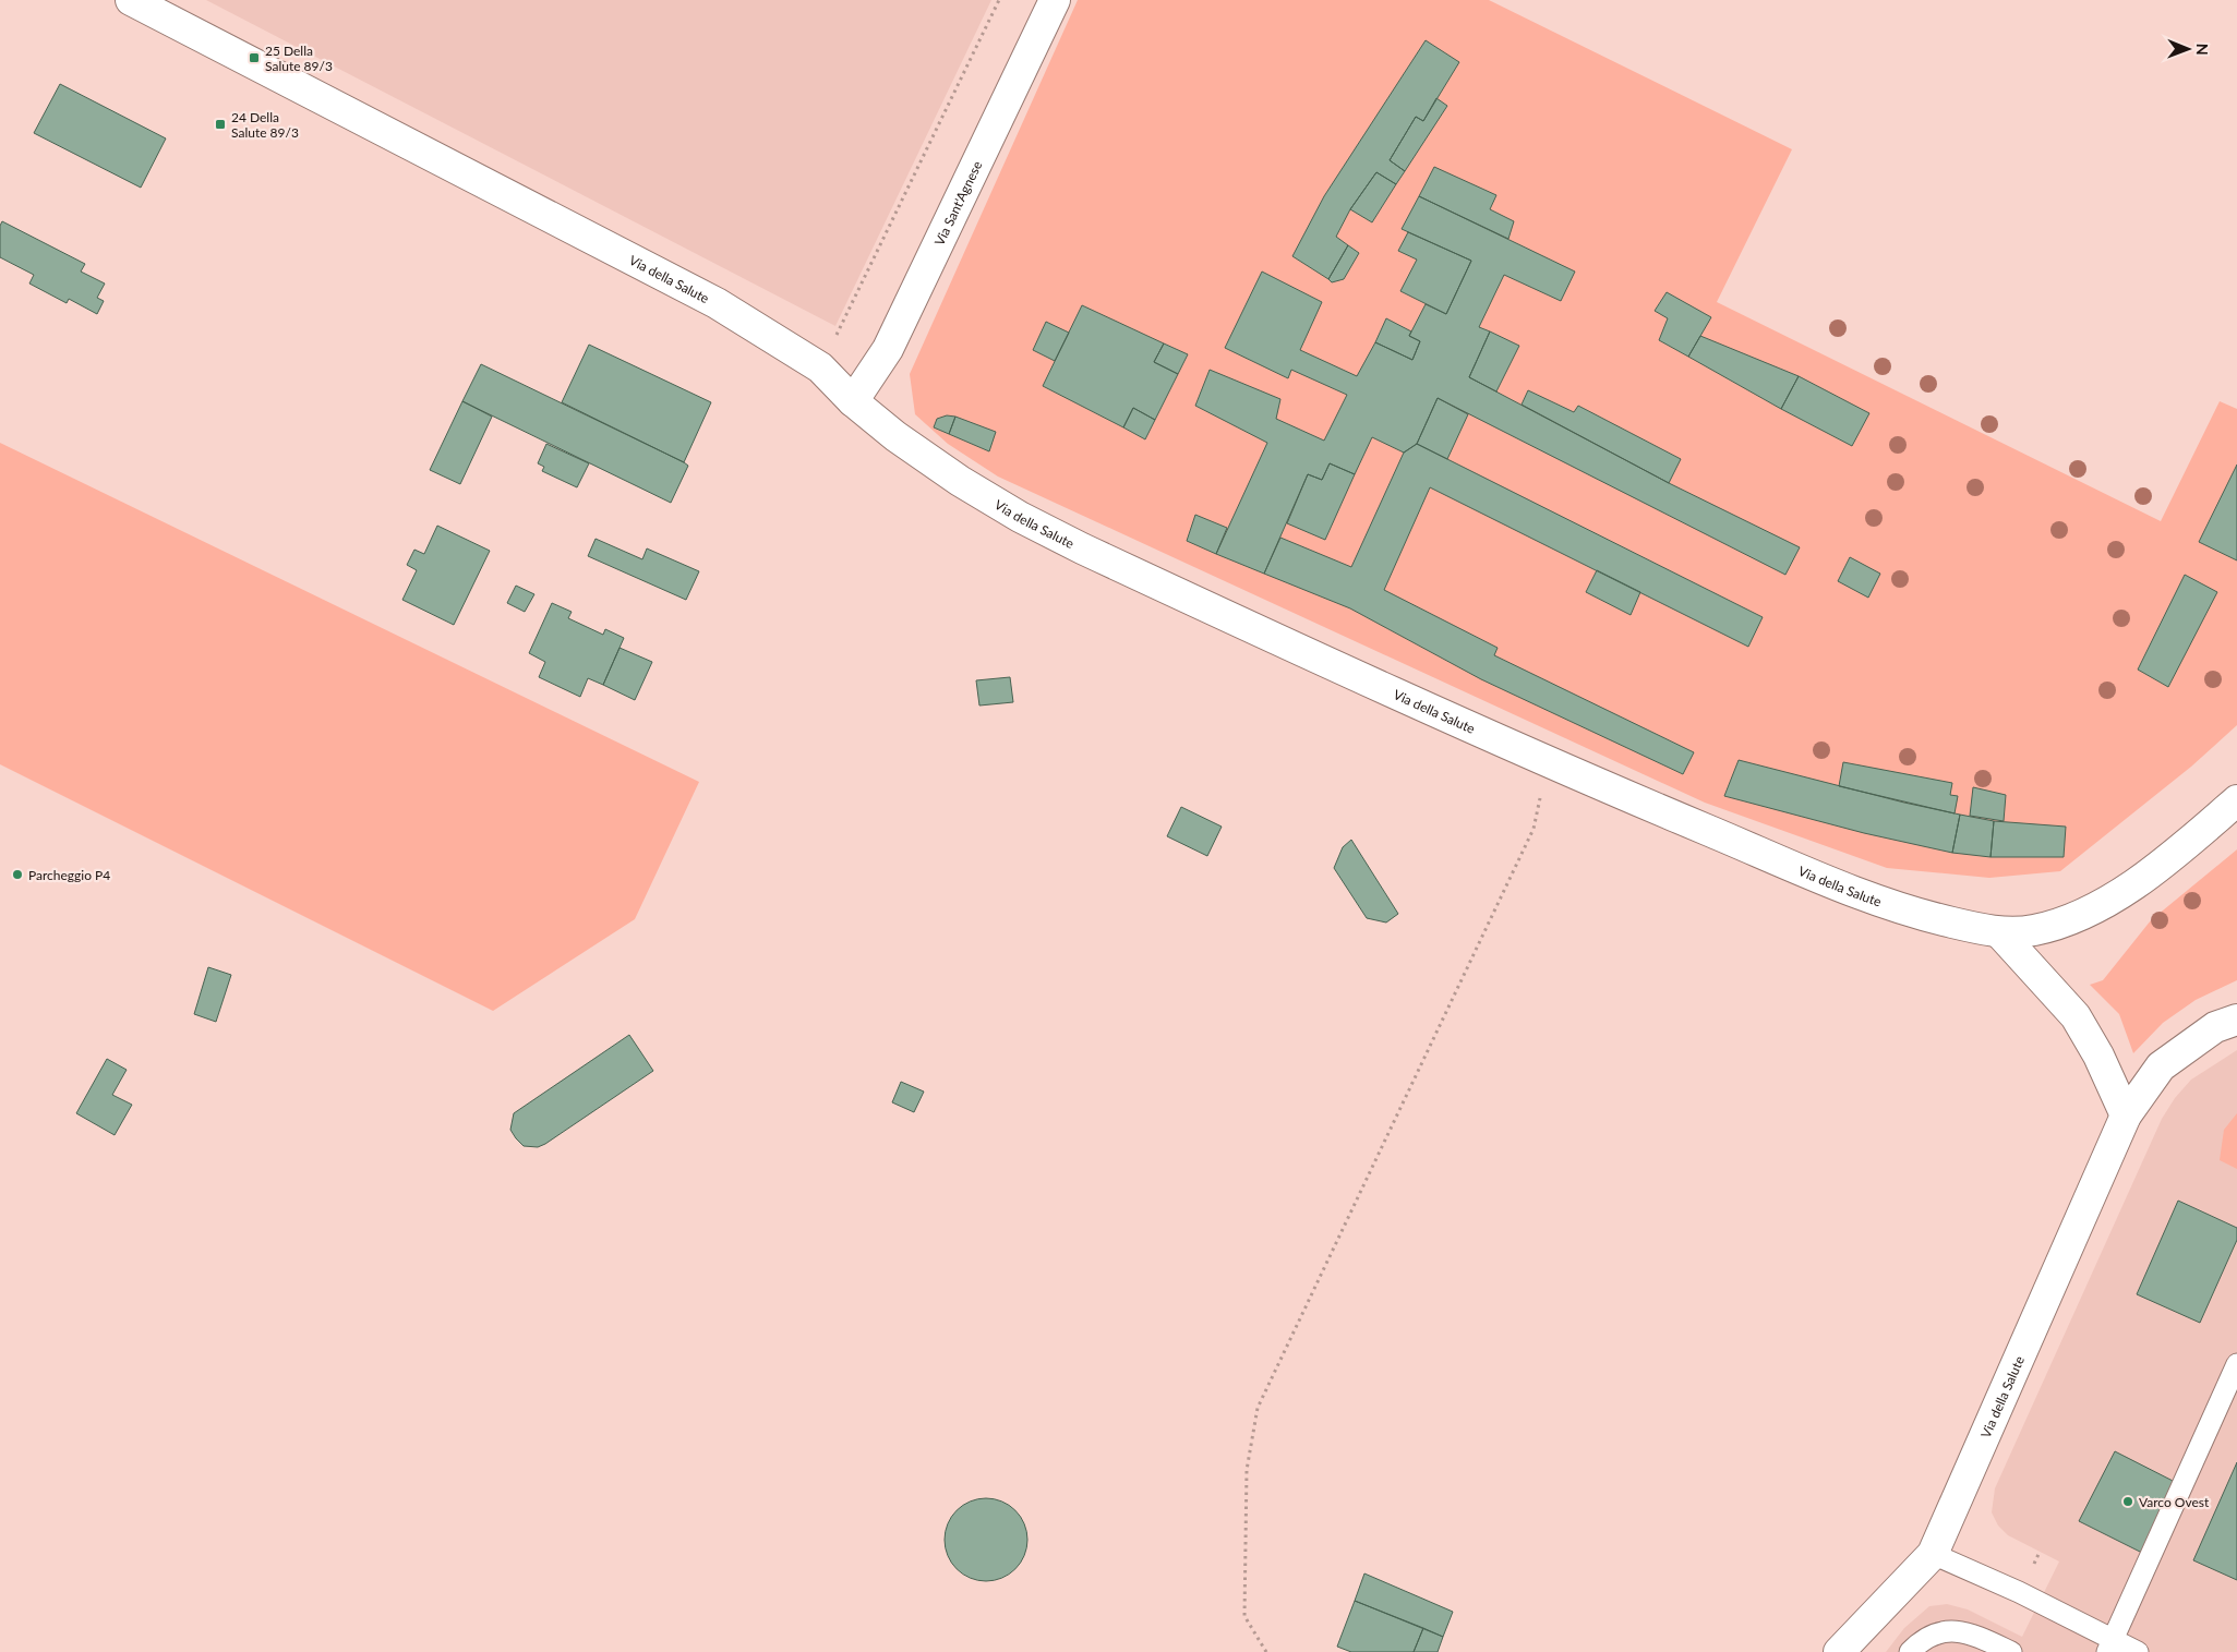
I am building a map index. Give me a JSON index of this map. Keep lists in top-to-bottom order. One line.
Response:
{"streets":{"street":["Via Sant'Agnese","Via della Salute"]},"crossings":[["Via Sant'Agnese","Via della Salute"]],"places":{"transit":["25 Della Salute 89/3","24 Della Salute 89/3"],"other":["Parcheggio P4","Varco Ovest"]},"north":"right"}
